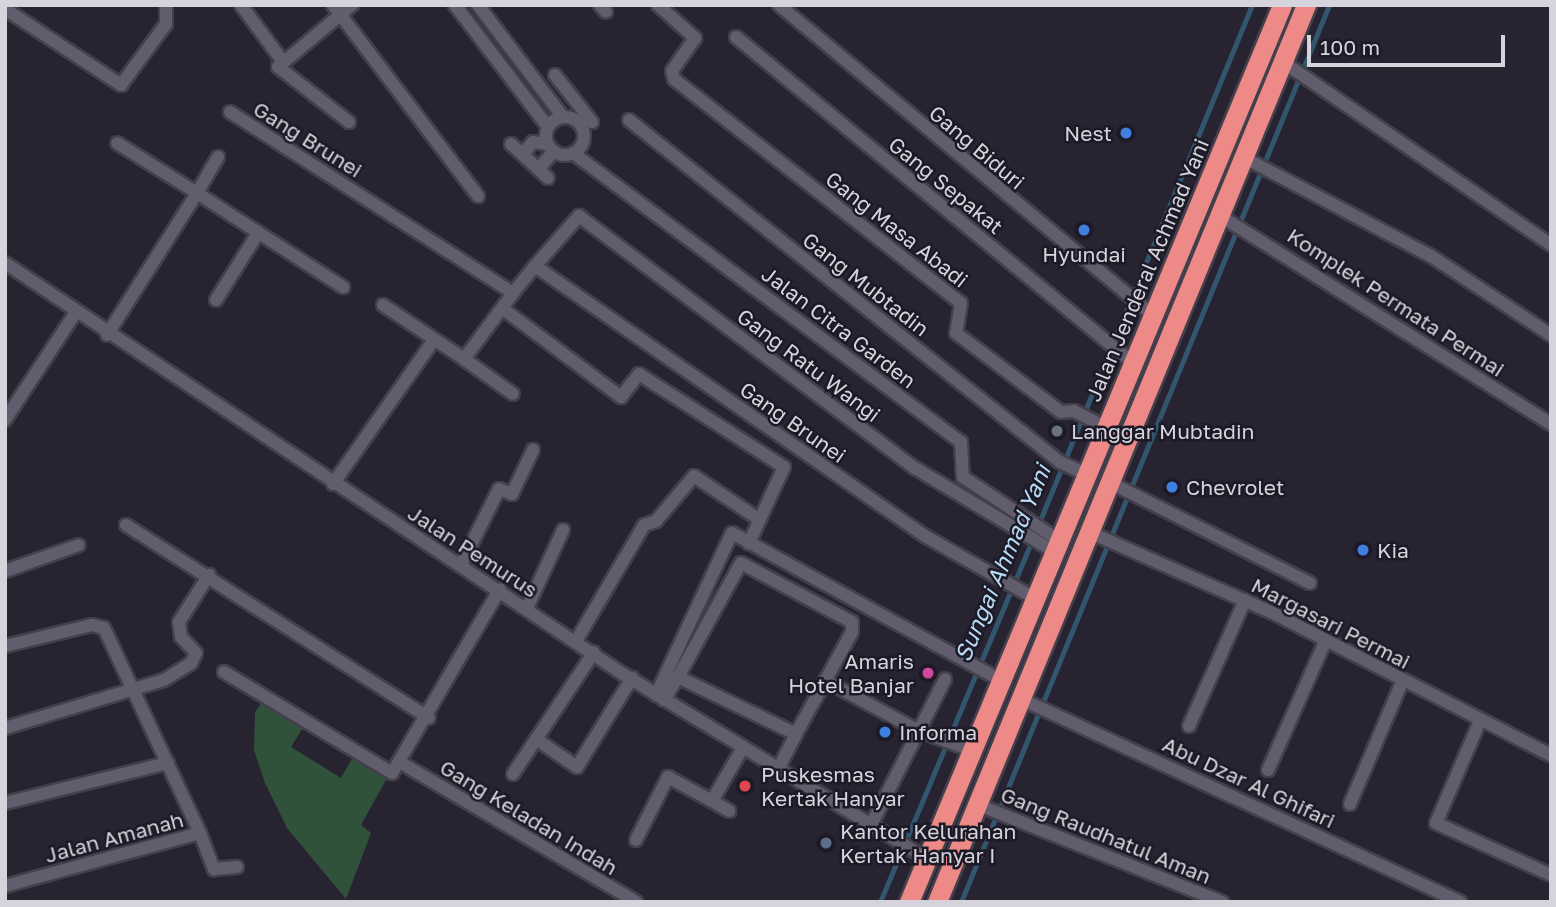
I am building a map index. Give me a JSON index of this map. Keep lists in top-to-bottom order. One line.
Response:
{"streets":{"highway":["Jalan Jenderal Achmad Yani"],"street":["Gang Brunei","Gang Biduri","Gang Sepakat","Gang Masa Abadi","Gang Mubtadin","Komplek Permata Permai","Jalan Citra Garden","Gang Ratu Wangi","Jalan Pemurus","Margasari Permai","Abu Dzar Al Ghifari","Gang Keladan Indah","Gang Raudhatul Aman","Jalan Amanah"]},"crossings":[["Gang Brunei","Jalan Jenderal Achmad Yani"],["Gang Brunei","Gang Ratu Wangi"],["Gang Biduri","Jalan Jenderal Achmad Yani"],["Gang Sepakat","Jalan Jenderal Achmad Yani"],["Gang Masa Abadi","Jalan Jenderal Achmad Yani"],["Jalan Jenderal Achmad Yani","Gang Mubtadin"],["Jalan Jenderal Achmad Yani","Jalan Citra Garden"],["Jalan Jenderal Achmad Yani","Gang Ratu Wangi"],["Jalan Jenderal Achmad Yani","Jalan Pemurus"],["Jalan Citra Garden","Gang Ratu Wangi"]],"water":["Sungai Ahmad Yani"],"places":["Nest","Hyundai","Langgar Mubtadin","Chevrolet","Kia","Amaris Hotel Banjar","Informa","Puskesmas Kertak Hanyar","Kantor Kelurahan Kertak Hanyar I"],"scale_bar":"100 m"}
